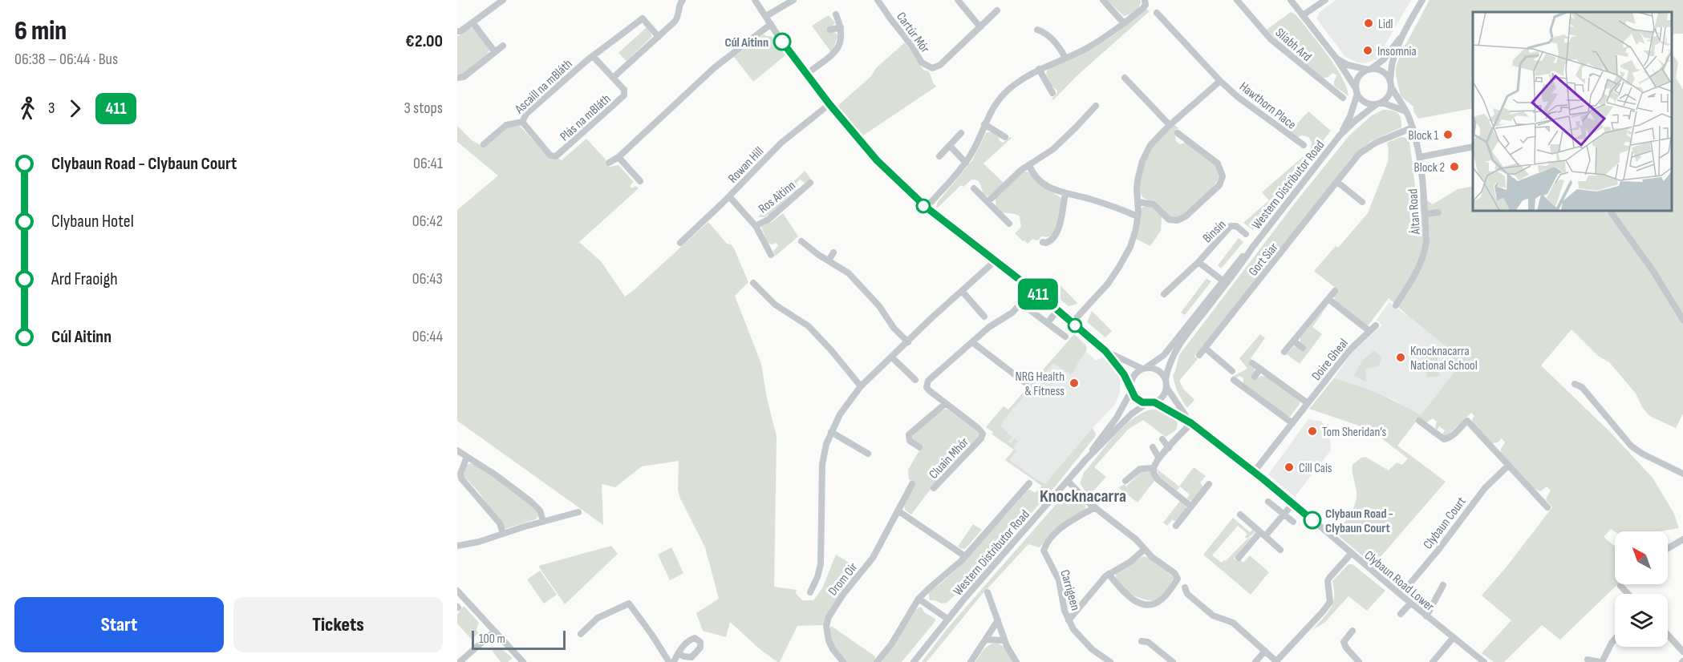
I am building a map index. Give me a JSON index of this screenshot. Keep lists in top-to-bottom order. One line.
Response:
{"streets":{"street":["Cartúr Mór","Sliabh Ard","Ascaill na mBláth","Hawthorn Place","Plás na mBláth","Rowan Hill","Western Distributor Road","Ros Aitinn","Áltan Road","Binsín","Gort Siar","Doire Gheal","Cluain Mhór","Clybaun Court","Drom Oir","Clybaun Road Lower","Carrigeen"]},"crossings":[["Ascaill na mBláth","Plás na mBláth"],["Rowan Hill","Ros Aitinn"],["Western Distributor Road","Áltan Road"],["Western Distributor Road","Clybaun Road Lower"],["Áltan Road","Gort Siar"],["Doire Gheal","Clybaun Road Lower"],["Clybaun Court","Clybaun Road Lower"]],"districts":["Knocknacarra"],"places":["Lidl","Cúl Aitinn","Insomnia","Block 1","Block 2","Knocknacarra National School","NRG Health & Fitness","Tom Sheridan’s","Cill Cais","Clybaun Road - Clybaun Court"],"lines":["bus line 411"],"scale_bar":"100 m","north":"top left","page":{"heading":["6 min","06:38 – 06:44 · Bus","€2.00"],"on_map":"411","legs":["3","411","3 stops"],"list":[{"name":"Clybaun Road - Clybaun Court","value":"06:41"},{"name":"Clybaun Hotel","value":"06:42"},{"name":"Ard Fraoigh","value":"06:43"},{"name":"Cúl Aitinn","value":"06:44"}],"buttons":["Start","Tickets"],"scale":"100 m"}}
